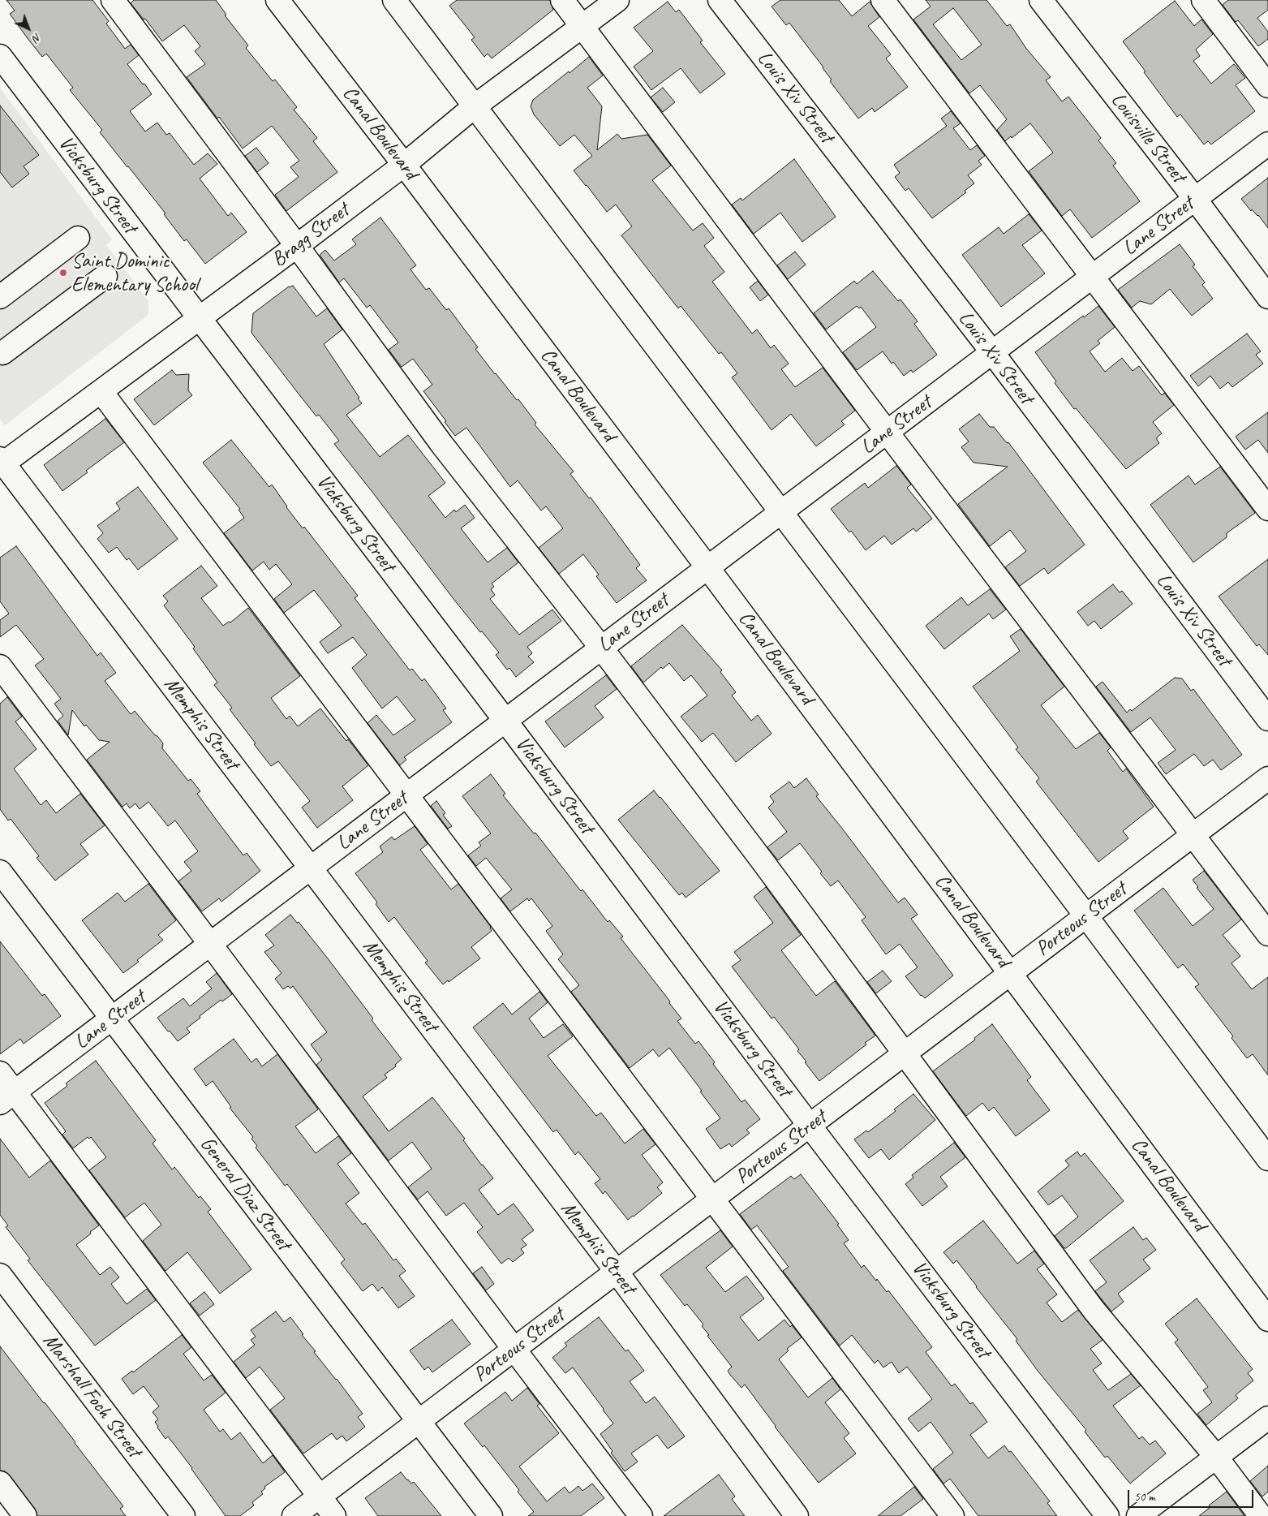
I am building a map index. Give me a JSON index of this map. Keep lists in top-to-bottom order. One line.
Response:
{"streets":{"street":["Louis Xiv Street","Canal Boulevard","Louisville Street","Vicksburg Street","Lane Street","Bragg Street","Memphis Street","Porteous Street","General Diaz Street","Marshall Foch Street"]},"crossings":[["Louis Xiv Street","Lane Street"],["Canal Boulevard","Lane Street"],["Canal Boulevard","Bragg Street"],["Canal Boulevard","Porteous Street"],["Louisville Street","Lane Street"],["Vicksburg Street","Lane Street"],["Vicksburg Street","Bragg Street"],["Vicksburg Street","Porteous Street"],["Lane Street","Memphis Street"],["Lane Street","General Diaz Street"],["Bragg Street","Memphis Street"],["Memphis Street","Porteous Street"],["Porteous Street","General Diaz Street"]],"places":["Saint Dominic Elementary School"],"scale_bar":"50 m","north":"bottom right"}
